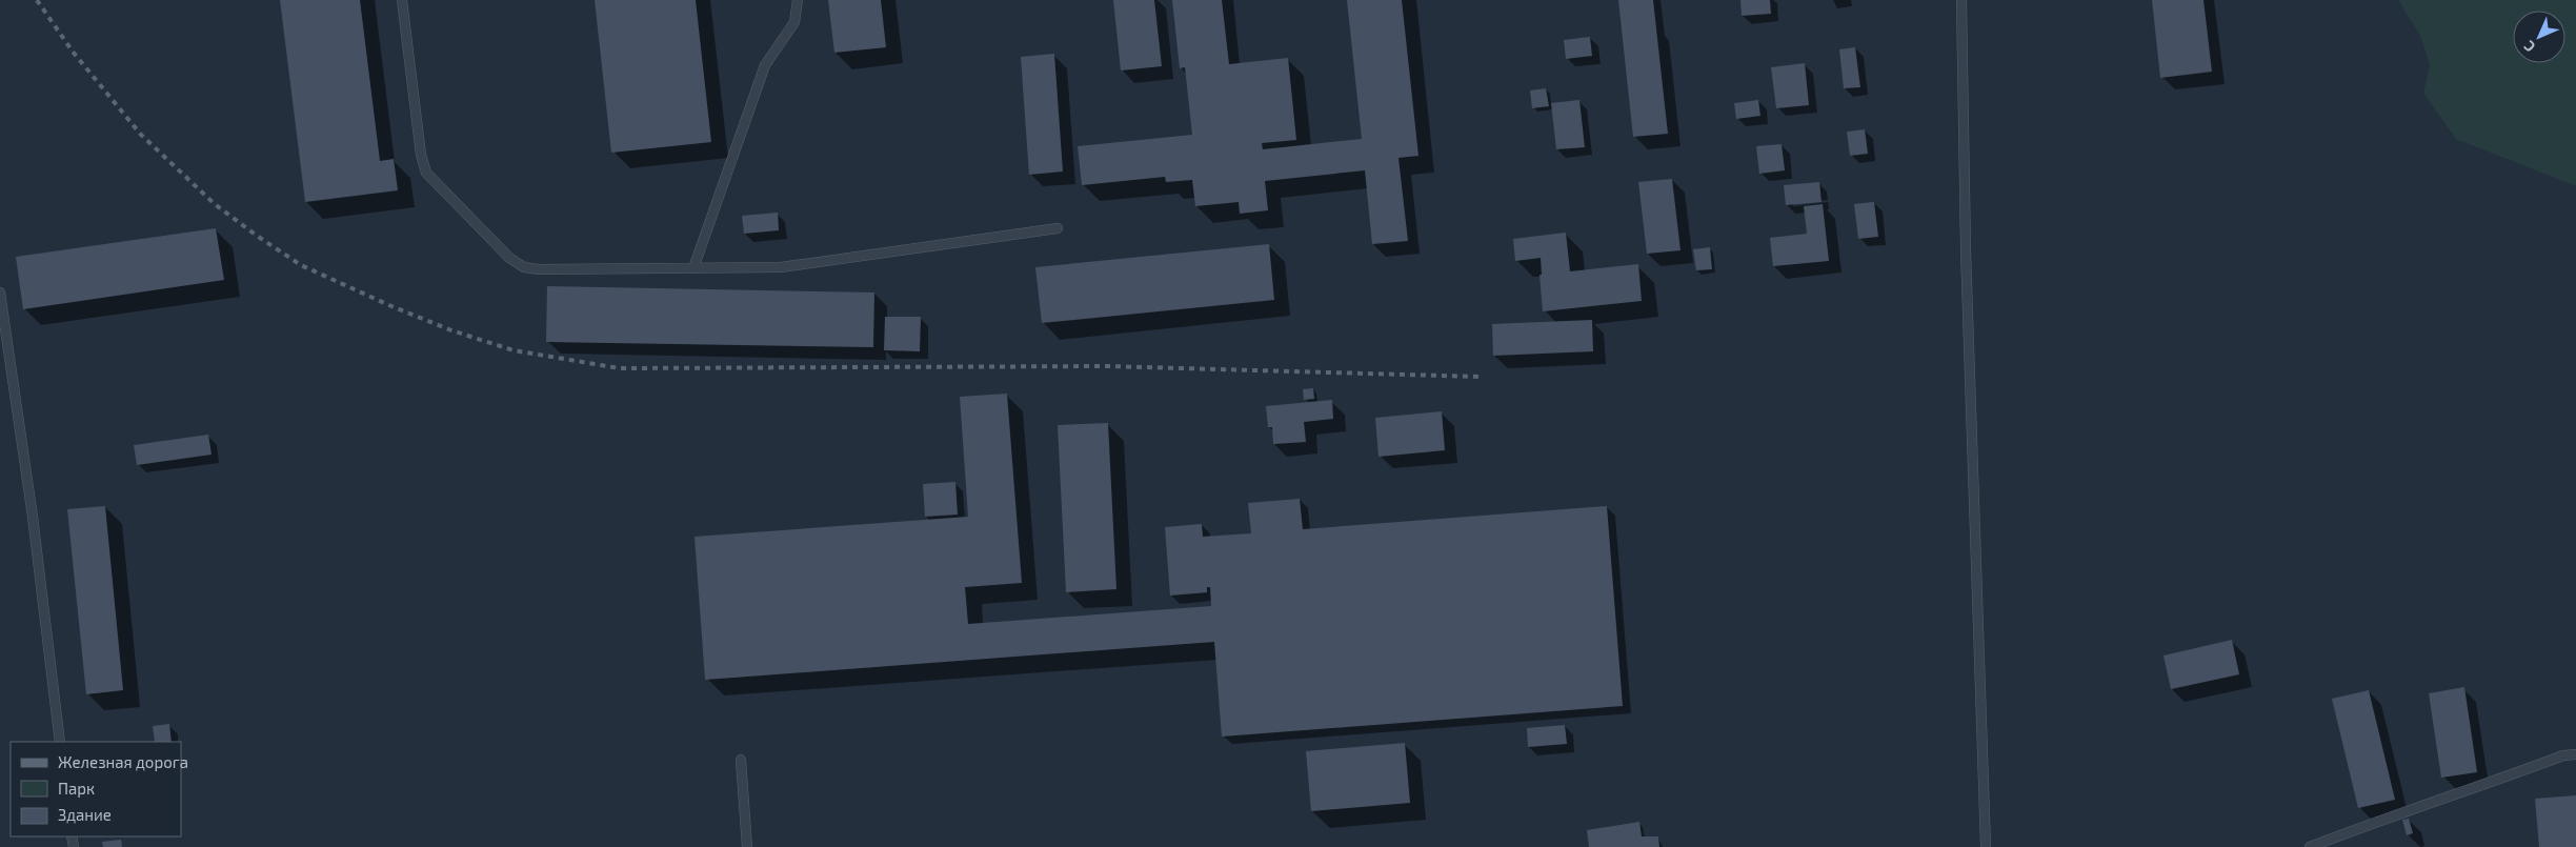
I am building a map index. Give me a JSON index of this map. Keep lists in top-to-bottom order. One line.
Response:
{"legend":["Железная дорога","Парк","Здание"],"north":"bottom left"}
